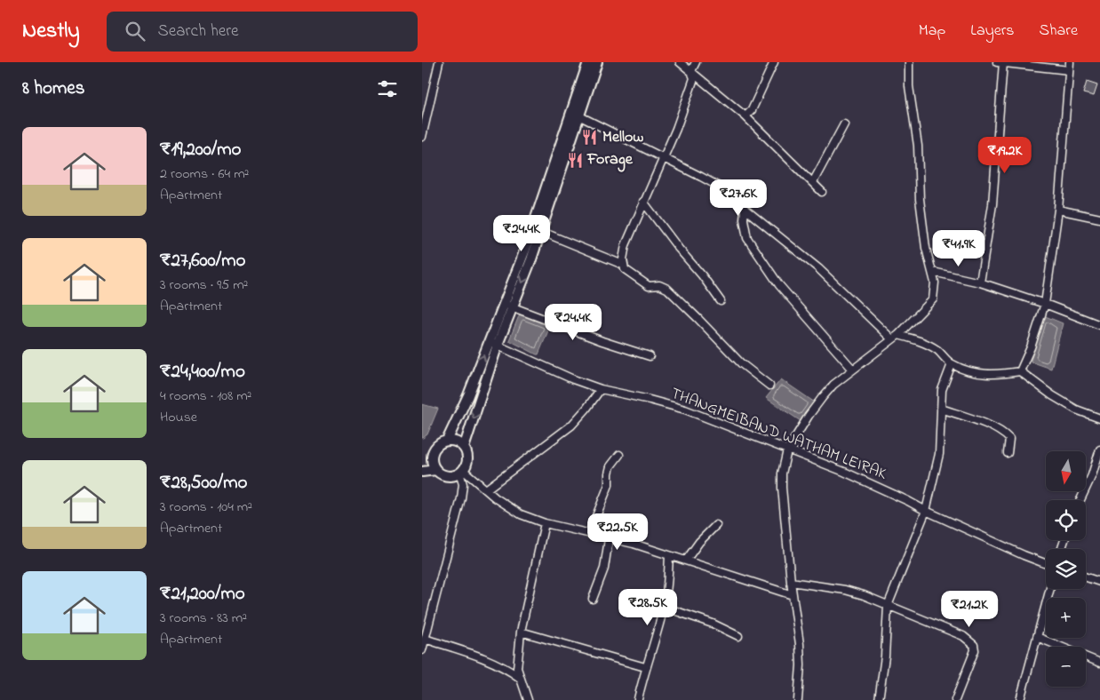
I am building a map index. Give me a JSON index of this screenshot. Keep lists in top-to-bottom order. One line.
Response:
{"streets":{"street":["THANGMEIBAND WATHAM LEIRAK"]},"places":{"restaurant":["Mellow","Forage"]},"north":"bottom","page":{"header":"Nestly","search":"Search here","nav":["Map","Layers","Share"],"heading":"8 homes","list":[{"name":"₹19,200/mo","note":"2 rooms · 64 m² · Apartment"},{"name":"₹27,600/mo","note":"3 rooms · 95 m² · Apartment"},{"name":"₹24,400/mo","note":"4 rooms · 108 m² · House"},{"name":"₹28,500/mo","note":"3 rooms · 104 m² · Apartment"},{"name":"₹21,200/mo","note":"3 rooms · 83 m² · Apartment"}],"price":["₹19.2K","₹27.6K","₹24.4K","₹41.9K","₹24.4K","₹22.5K","₹28.5K","₹21.2K"],"map_buttons":["+","−"]}}
